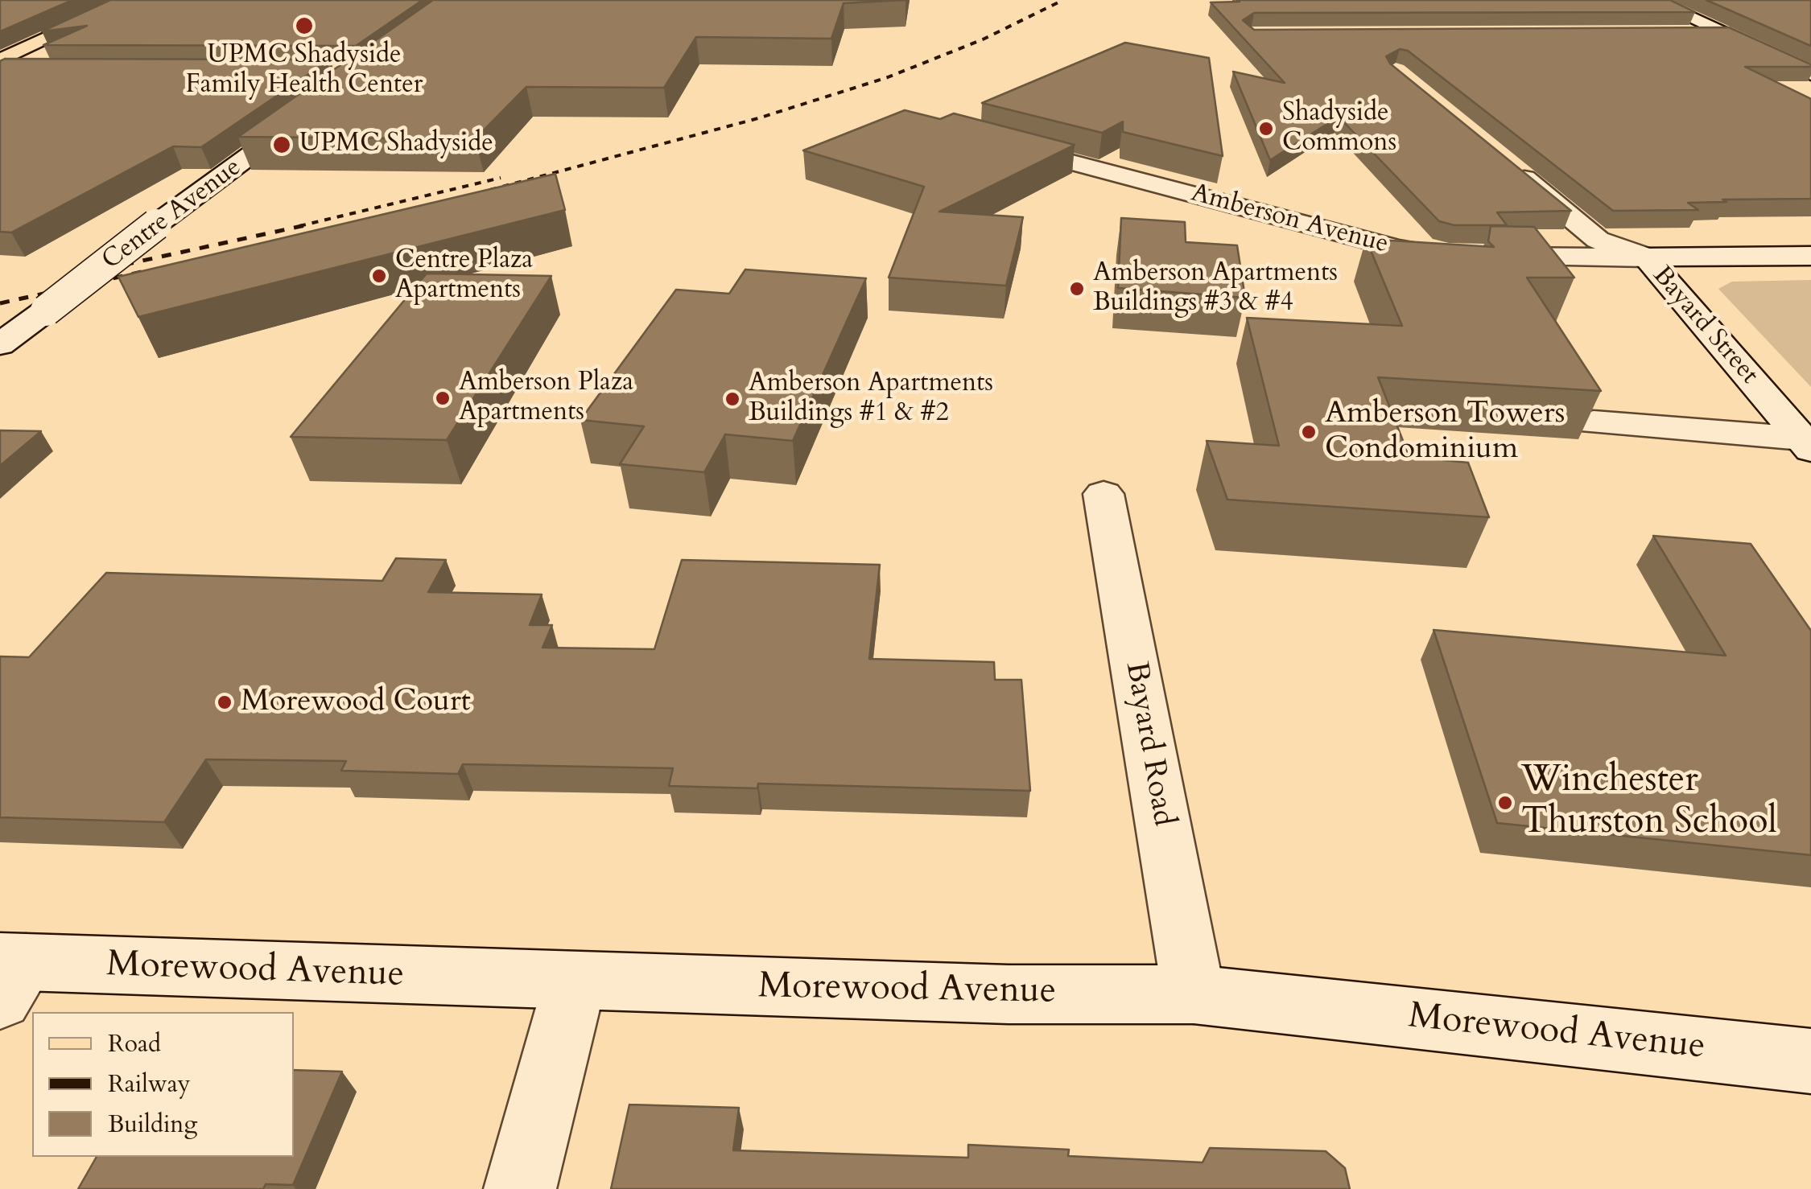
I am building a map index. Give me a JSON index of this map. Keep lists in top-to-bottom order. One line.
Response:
{"streets":{"street":["Centre Avenue","Amberson Avenue","Bayard Street","Bayard Road","Morewood Avenue"]},"crossings":[["Amberson Avenue","Bayard Street"],["Bayard Road","Morewood Avenue"]],"places":["UPMC Shadyside Family Health Center","Shadyside Commons","UPMC Shadyside","Centre Plaza Apartments","Amberson Apartments Buildings #3 & #4","Amberson Plaza Apartments","Amberson Apartments Buildings #1 & #2","Amberson Towers Condominium","Morewood Court","Winchester Thurston School"],"legend":["Road","Railway","Building"]}
